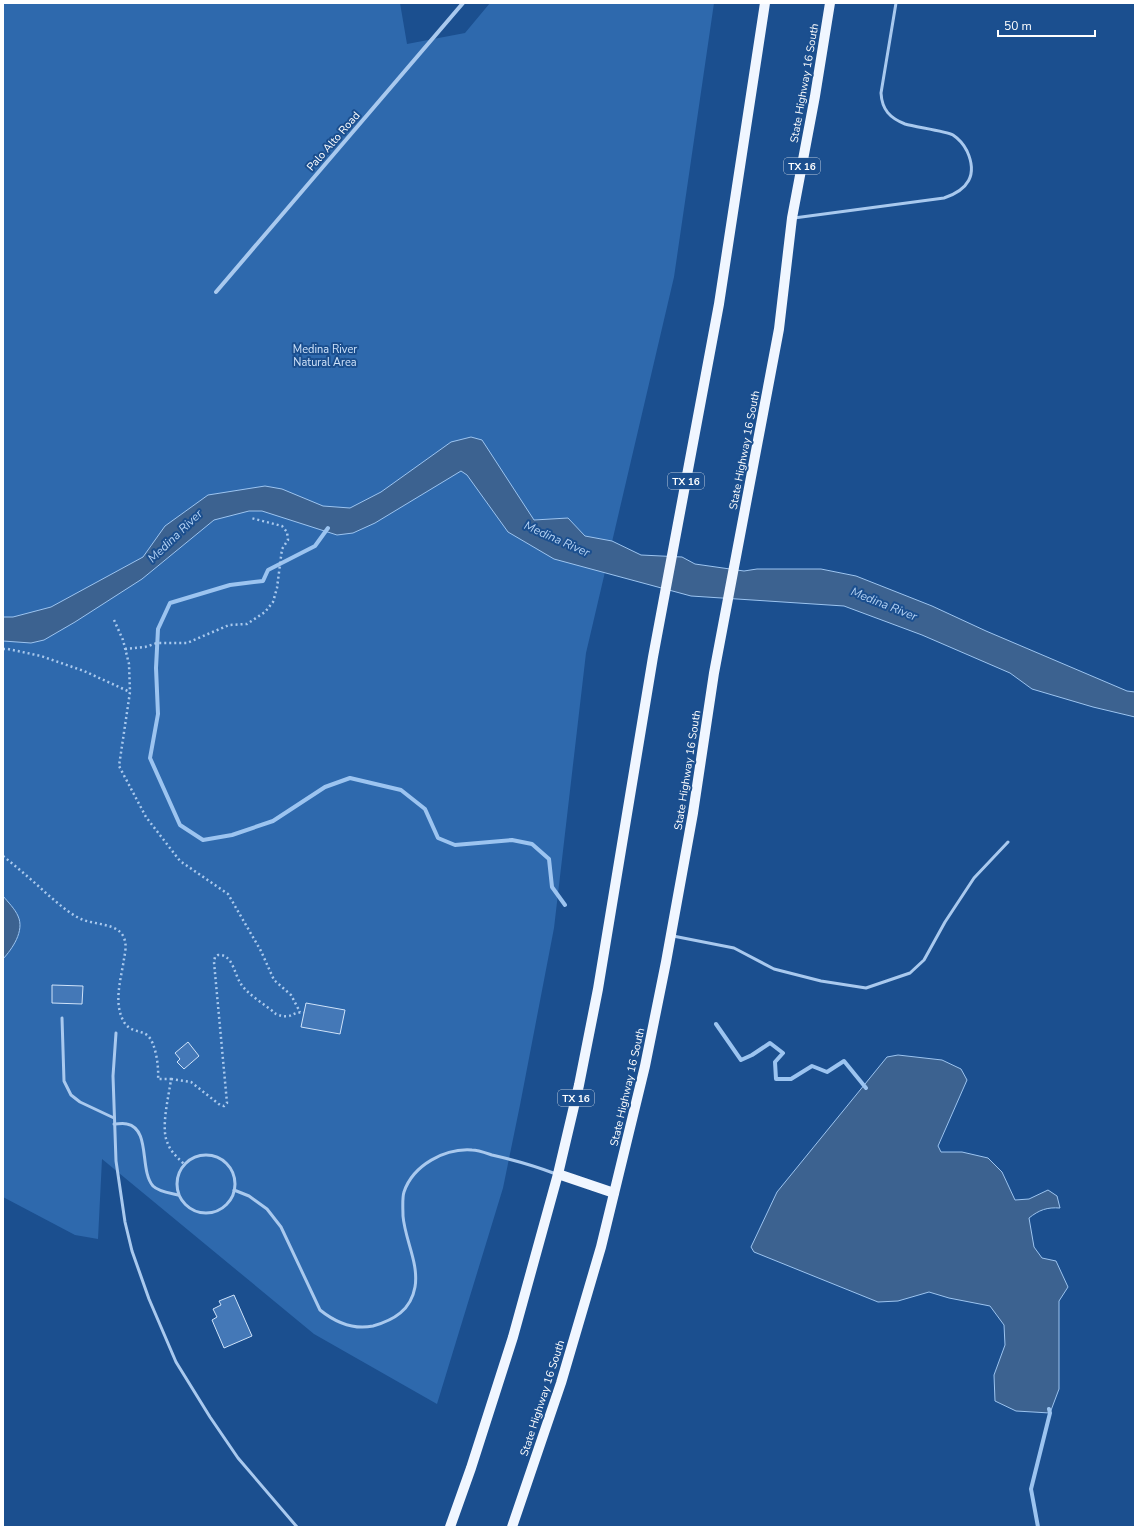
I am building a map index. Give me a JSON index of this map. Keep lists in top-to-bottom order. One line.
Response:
{"streets":{"main road":["State Highway 16 South","TX 16"],"street":["Palo Alto Road"]},"water":["Medina River"],"parks":["Medina River Natural Area"],"scale_bar":"50 m"}
